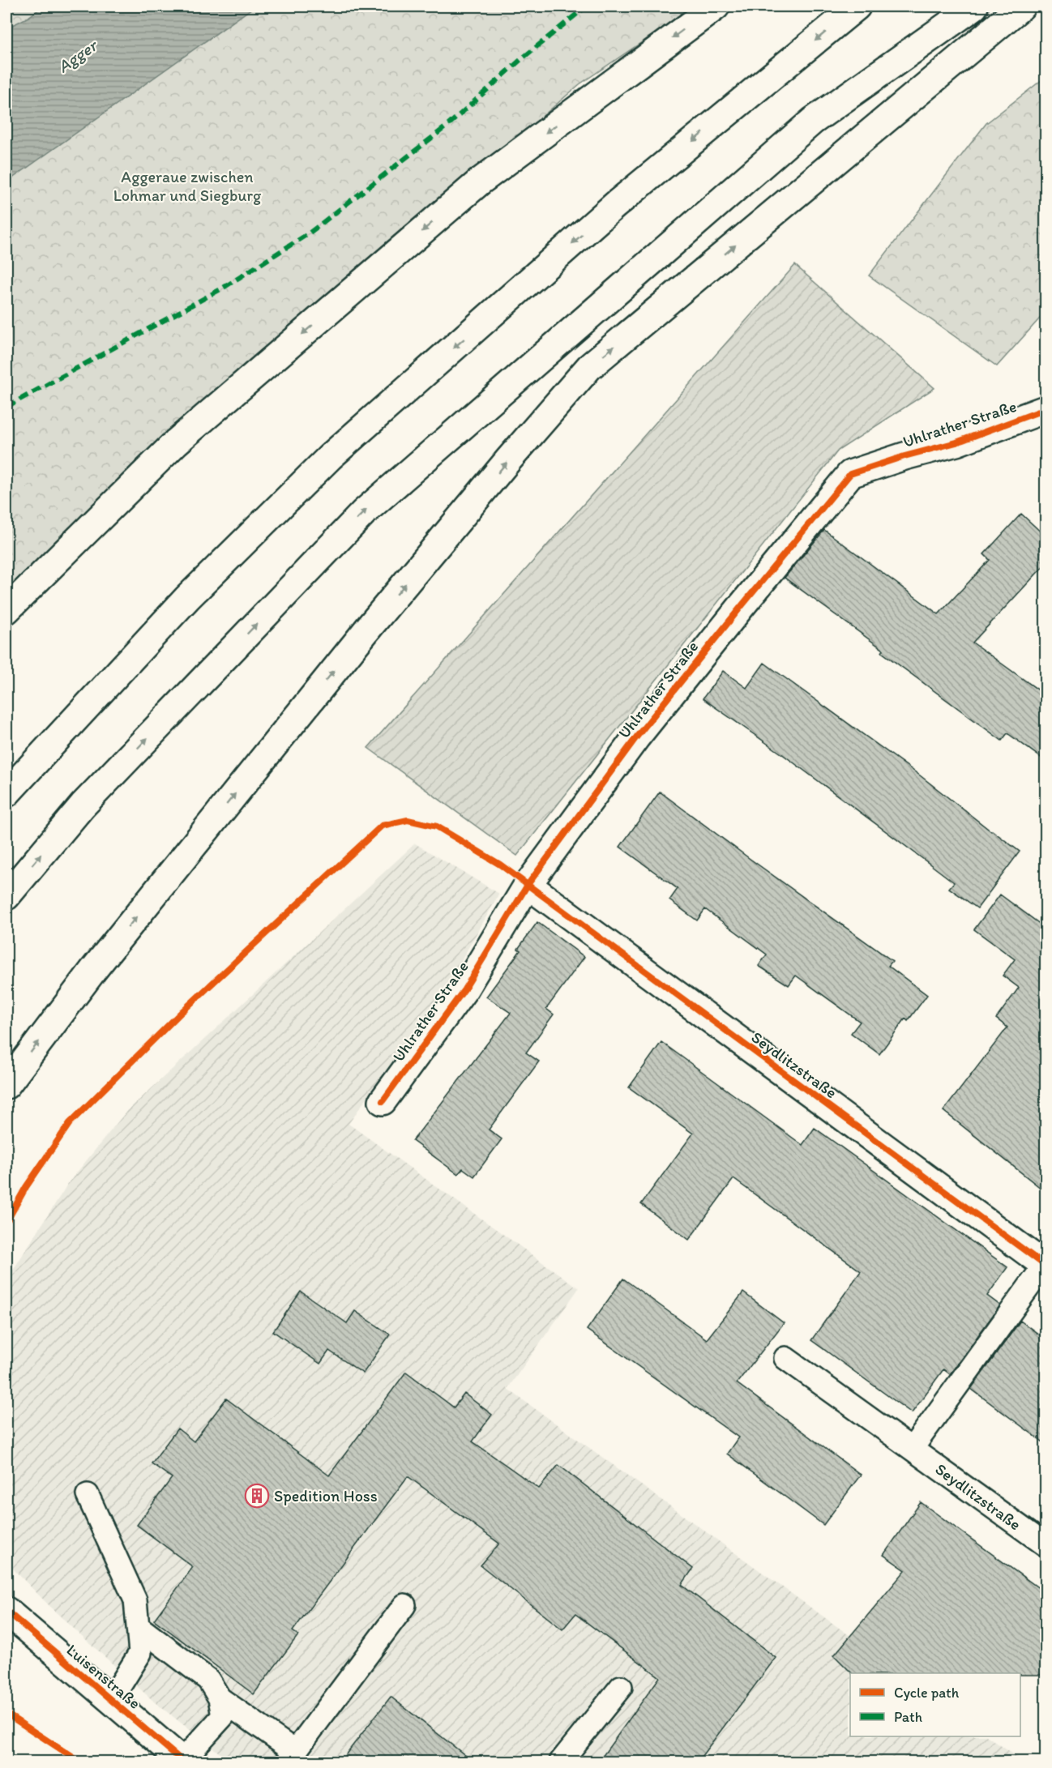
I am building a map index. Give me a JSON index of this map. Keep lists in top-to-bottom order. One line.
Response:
{"streets":{"main road":["Uhlrather Straße","Seydlitzstraße","Luisenstraße"]},"crossings":[["Uhlrather Straße","Seydlitzstraße"]],"water":["Agger"],"parks":["Aggeraue zwischen Lohmar und Siegburg"],"places":{"building":["Spedition Hoss"]},"legend":["Cycle path","Path"]}
